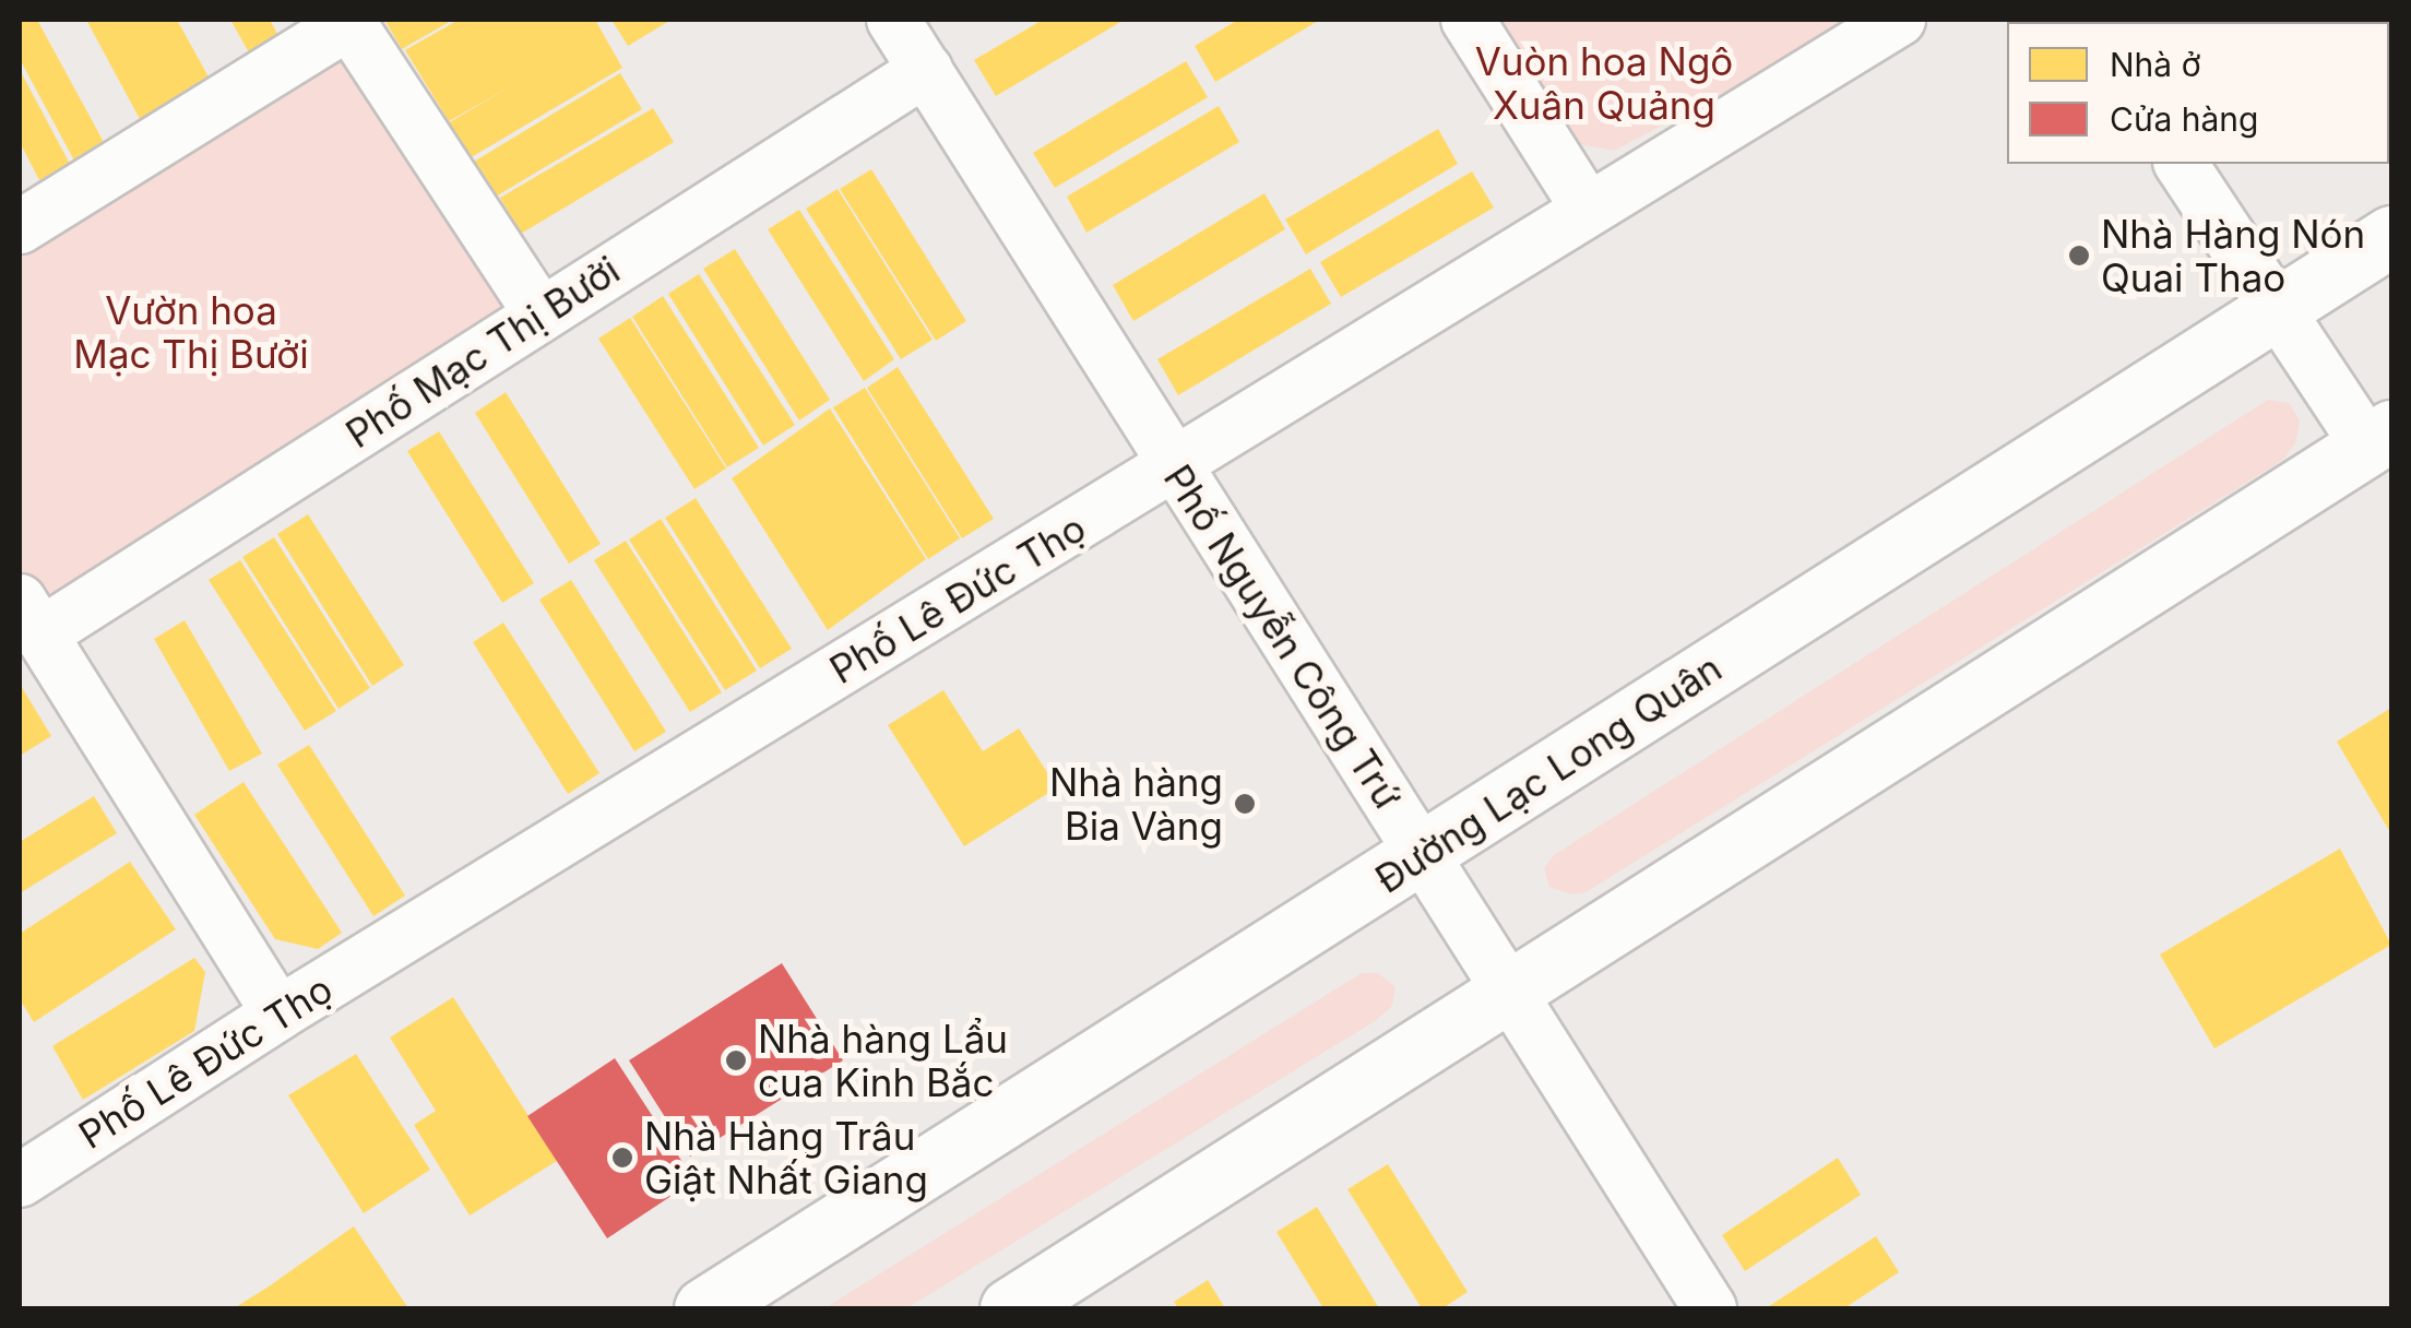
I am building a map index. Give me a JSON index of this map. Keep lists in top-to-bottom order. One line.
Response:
{"streets":{"main road":["Đường Lạc Long Quân"],"street":["Phố Mạc Thị Bưởi","Phố Lê Đức Thọ","Phố Nguyễn Công Trứ"]},"crossings":[["Phố Mạc Thị Bưởi","Phố Nguyễn Công Trứ"],["Phố Lê Đức Thọ","Phố Nguyễn Công Trứ"],["Phố Nguyễn Công Trứ","Đường Lạc Long Quân"]],"parks":["Vuòn hoa Ngô Xuân Quảng","Vườn hoa Mạc Thị Bưởi"],"places":["Nhà Hàng Nón Quai Thao","Nhà hàng Bia Vàng","Nhà hàng Lẩu cua Kinh Bắc","Nhà Hàng Trâu Giật Nhất Giang"],"legend":["Nhà ở","Cửa hàng"]}
